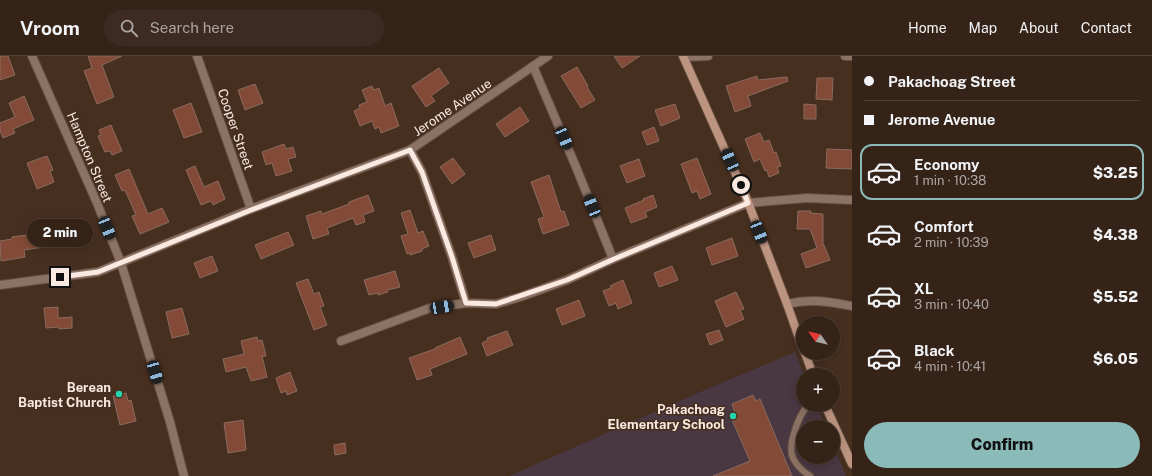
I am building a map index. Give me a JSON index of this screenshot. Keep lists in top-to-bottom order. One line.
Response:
{"streets":{"street":["Jerome Avenue","Cooper Street","Hampton Street"]},"crossings":[["Jerome Avenue","Cooper Street"],["Jerome Avenue","Hampton Street"]],"places":["Berean Baptist Church","Pakachoag Elementary School"],"north":"top left","page":{"header":"Vroom","search":"Search here","nav":["Home","Map","About","Contact"],"banner":["Pakachoag Street","Jerome Avenue"],"list":[{"name":"Economy","note":"1 min · 10:38","value":"$3.25"},{"name":"Comfort","note":"2 min · 10:39","value":"$4.38"},{"name":"XL","note":"3 min · 10:40","value":"$5.52"},{"name":"Black","note":"4 min · 10:41","value":"$6.05"}],"bubble":"2 min","map_buttons":["+","−"],"buttons":"Confirm"}}
